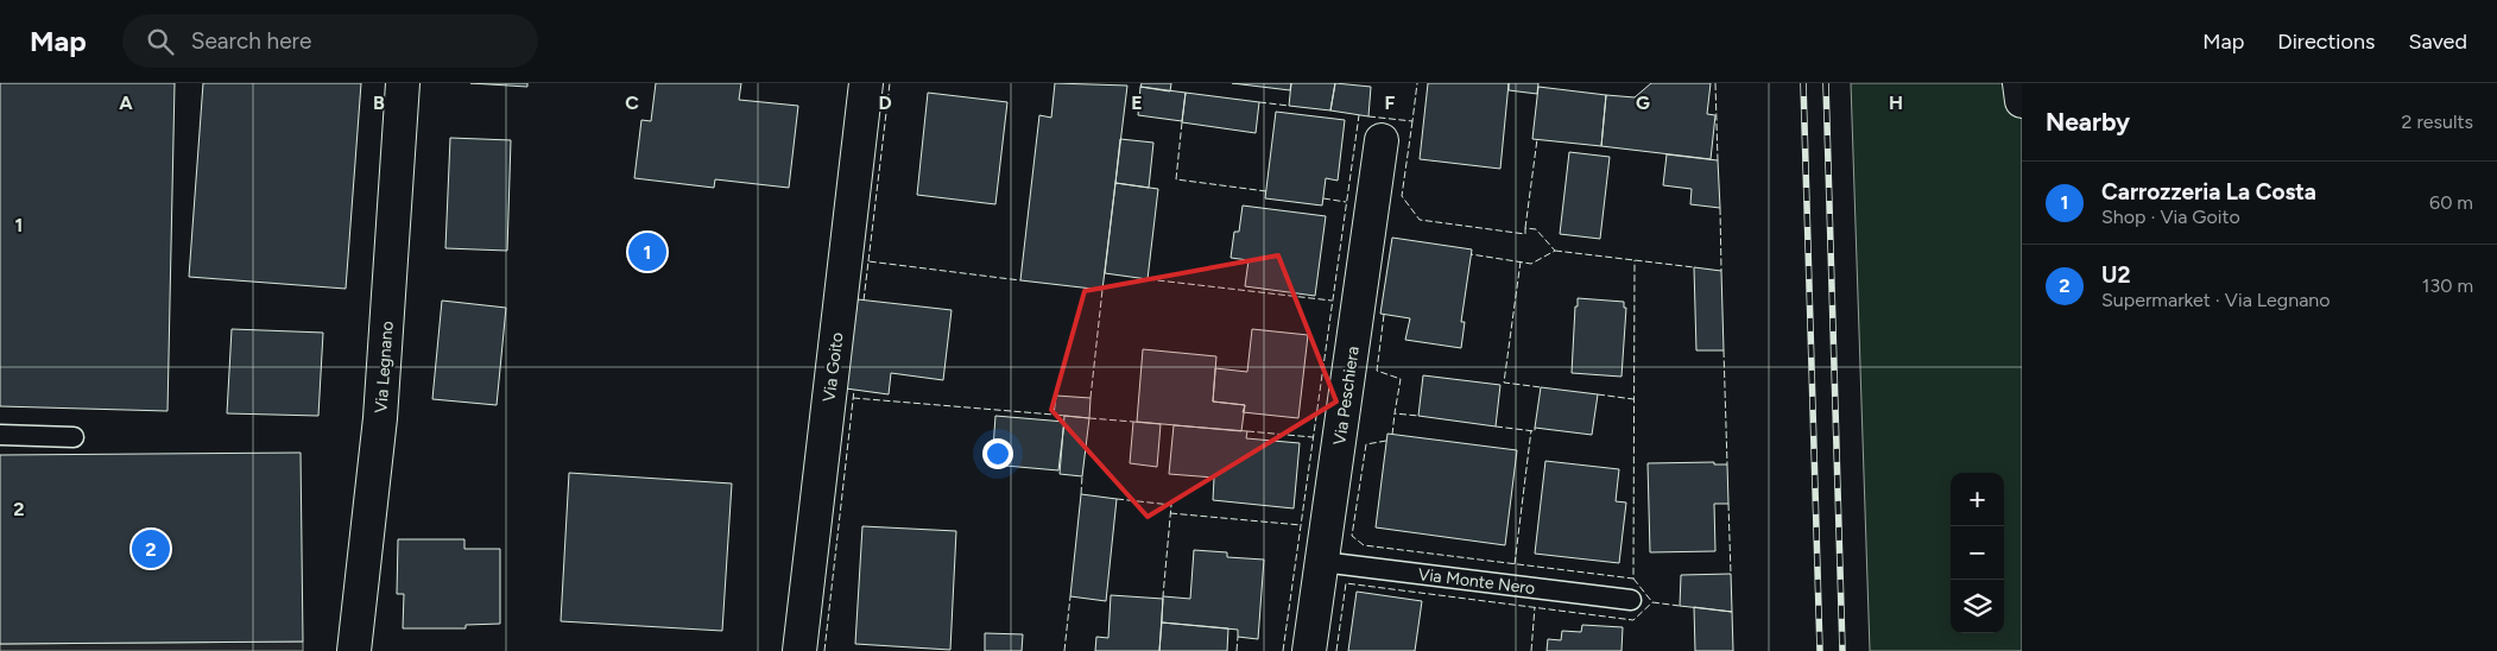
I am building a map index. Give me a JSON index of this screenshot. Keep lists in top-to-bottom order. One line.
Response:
{"streets":{"street":["Via Legnano","Via Goito","Via Peschiera"],"lane":["Via Monte Nero"]},"crossings":[["Via Peschiera","Via Monte Nero"]],"page":{"header":"Map","search":"Search here","nav":["Map","Directions","Saved"],"heading":["Nearby","2 results"],"list":[{"mark":"1","name":"Carrozzeria La Costa","note":"Shop · Via Goito","value":"60 m"},{"mark":"2","name":"U2","note":"Supermarket · Via Legnano","value":"130 m"}],"pins":["1","2"],"map_buttons":["+","−"]},"grid":{"columns":["A","B","C","D","E","F","G","H"],"rows":["1","2"]}}
